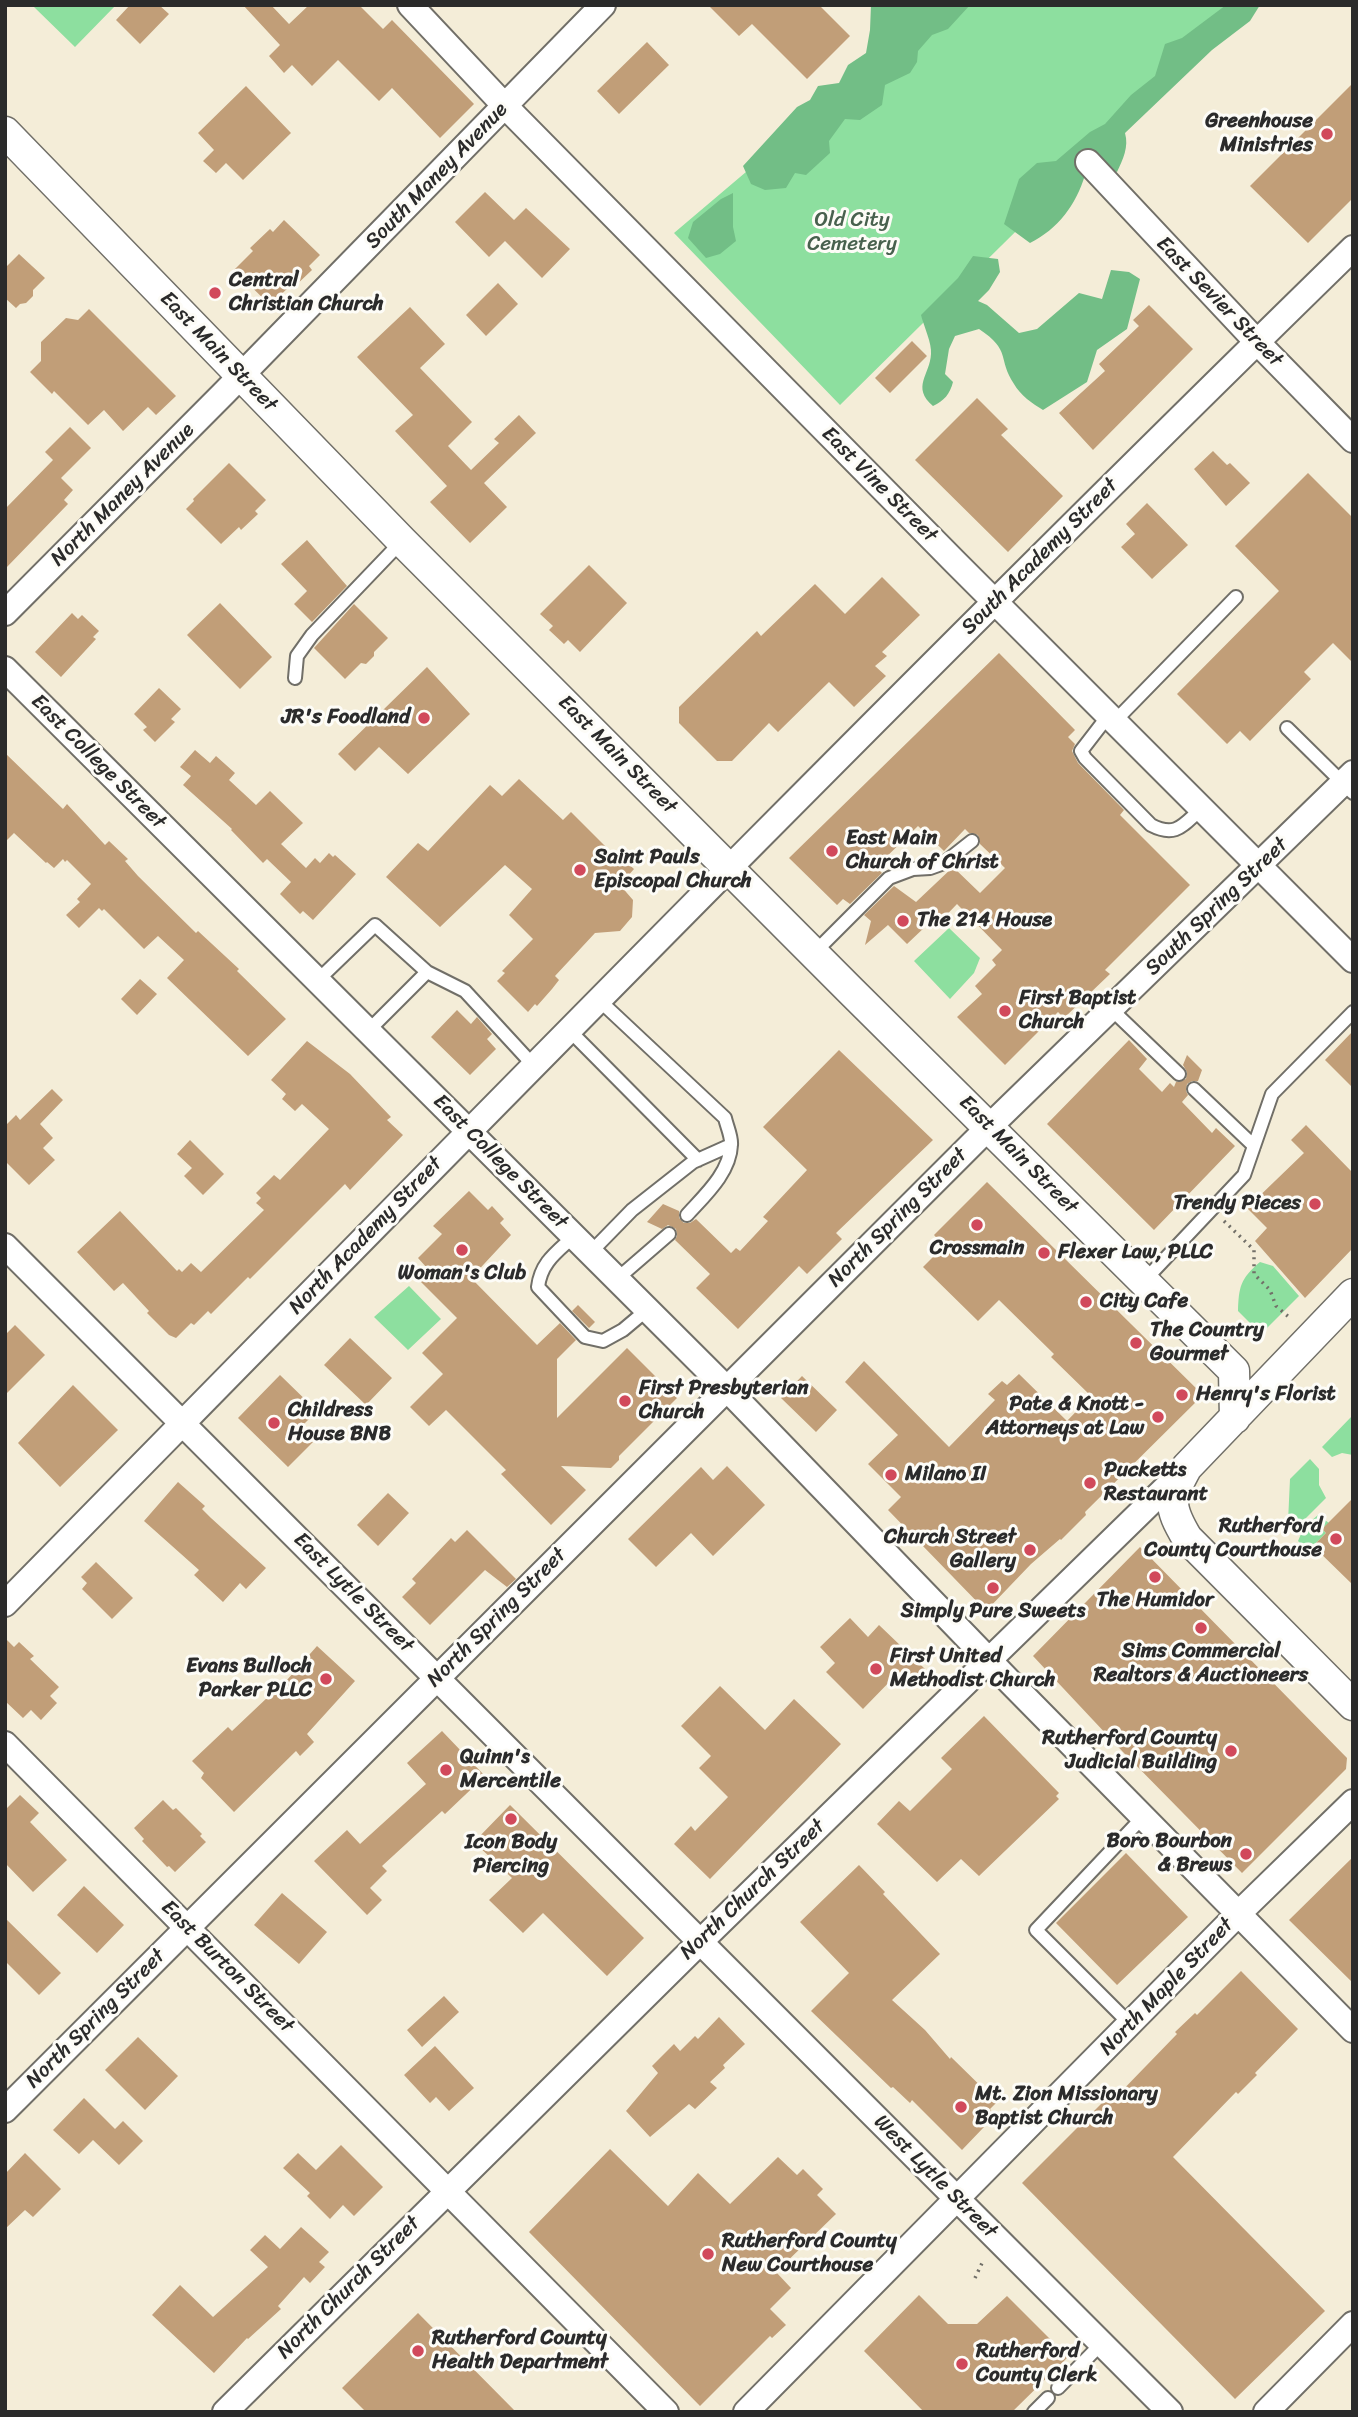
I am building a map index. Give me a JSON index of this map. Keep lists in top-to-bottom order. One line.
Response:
{"streets":{"street":["South Maney Avenue","East Sevier Street","East Main Street","East Vine Street","North Maney Avenue","South Academy Street","East College Street","South Spring Street","North Spring Street","North Academy Street","East Lytle Street","North Church Street","East Burton Street","North Maple Street","West Lytle Street"]},"crossings":[["South Maney Avenue","East Main Street"],["South Maney Avenue","East Vine Street"],["South Maney Avenue","North Maney Avenue"],["East Sevier Street","South Academy Street"],["East Main Street","North Maney Avenue"],["East Main Street","South Academy Street"],["East Main Street","South Spring Street"],["East Main Street","North Spring Street"],["East Main Street","North Academy Street"],["East Vine Street","South Academy Street"],["East Vine Street","South Spring Street"],["South Academy Street","North Academy Street"],["East College Street","North Spring Street"],["East College Street","North Academy Street"],["East College Street","North Church Street"],["East College Street","North Maple Street"],["South Spring Street","North Spring Street"],["North Spring Street","East Lytle Street"],["North Spring Street","East Burton Street"],["North Academy Street","East Lytle Street"],["East Lytle Street","North Church Street"],["East Lytle Street","West Lytle Street"],["North Church Street","East Burton Street"],["North Church Street","West Lytle Street"],["North Maple Street","West Lytle Street"]],"parks":["Old City Cemetery"],"places":["Greenhouse Ministries","Central Christian Church","JR's Foodland","East Main Church of Christ","Saint Pauls Episcopal Church","The 214 House","First Baptist Church","Trendy Pieces","Crossmain","Woman's Club","Flexer Law, PLLC","City Cafe","The Country Gourmet","Henry's Florist","First Presbyterian Church","Pate & Knott - Attorneys at Law","Childress House BNB","Milano II","Pucketts Restaurant","Rutherford County Courthouse","Church Street Gallery","The Humidor","Simply Pure Sweets","Sims Commercial Realtors & Auctioneers","First United Methodist Church","Evans Bulloch Parker PLLC","Rutherford County Judicial Building","Quinn's Mercentile","Icon Body Piercing","Boro Bourbon & Brews","Mt. Zion Missionary Baptist Church","Rutherford County New Courthouse","Rutherford County Health Department","Rutherford County Clerk"]}
